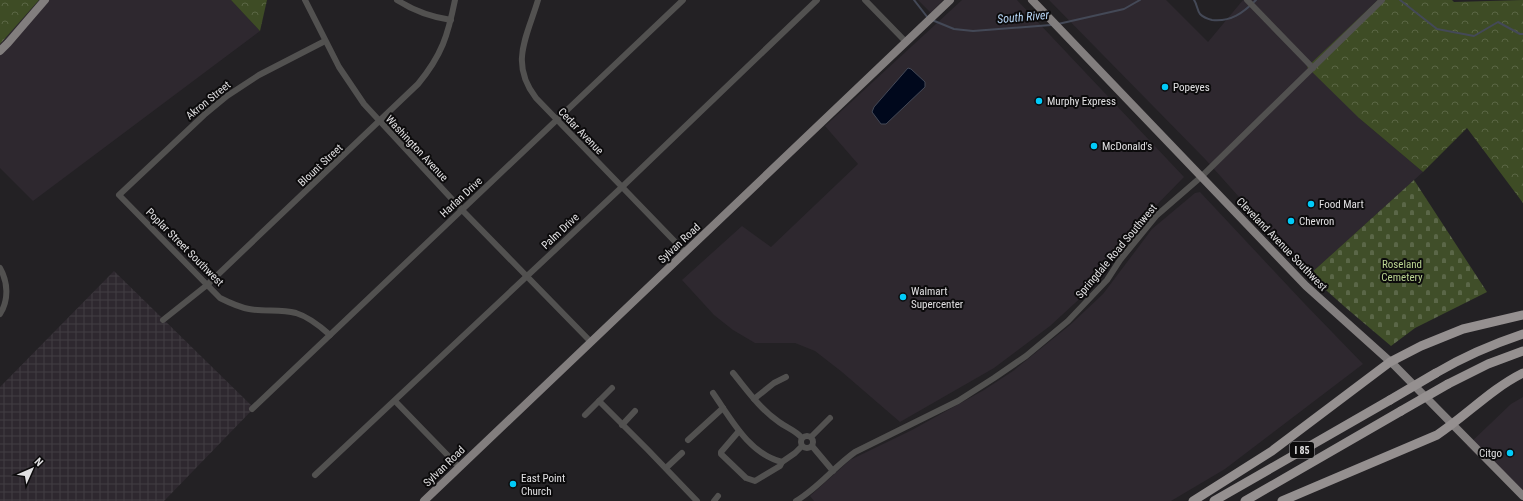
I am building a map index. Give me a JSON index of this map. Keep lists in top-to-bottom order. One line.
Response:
{"streets":{"highway":["I 85"],"main road":["Sylvan Road","Cleveland Avenue Southwest"],"street":["Akron Street","Cedar Avenue","Washington Avenue","Blount Street","Harlan Drive","Palm Drive","Poplar Street Southwest","Springdale Road Southwest"]},"crossings":[["Akron Street","Washington Avenue"],["Akron Street","Poplar Street Southwest"],["Cedar Avenue","Harlan Drive"],["Cedar Avenue","Palm Drive"],["Cedar Avenue","Sylvan Road"],["Washington Avenue","Blount Street"],["Washington Avenue","Harlan Drive"],["Washington Avenue","Palm Drive"],["Washington Avenue","Sylvan Road"],["Blount Street","Poplar Street Southwest"],["Harlan Drive","Poplar Street Southwest"],["Cleveland Avenue Southwest","Springdale Road Southwest"]],"water":["South River"],"parks":["Roseland Cemetery"],"places":["Popeyes","Murphy Express","McDonald's","Food Mart","Chevron","Walmart Supercenter","Citgo","East Point Church"],"north":"top right"}
